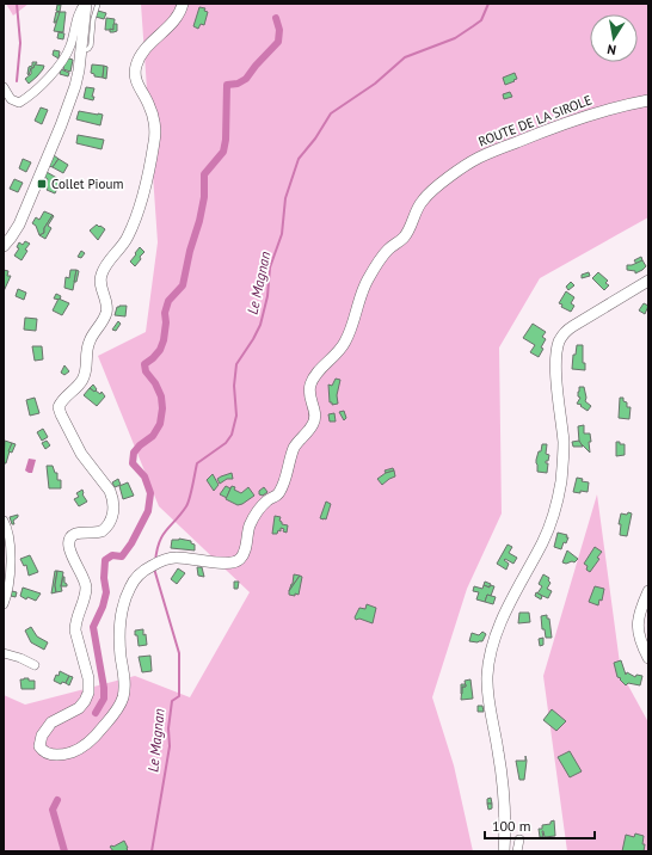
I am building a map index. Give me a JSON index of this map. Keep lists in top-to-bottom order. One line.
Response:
{"streets":{"street":["ROUTE DE LA SIROLE"]},"water":["Le Magnan"],"places":{"transit":["Collet Pioum"]},"scale_bar":"100 m","north":"bottom"}
